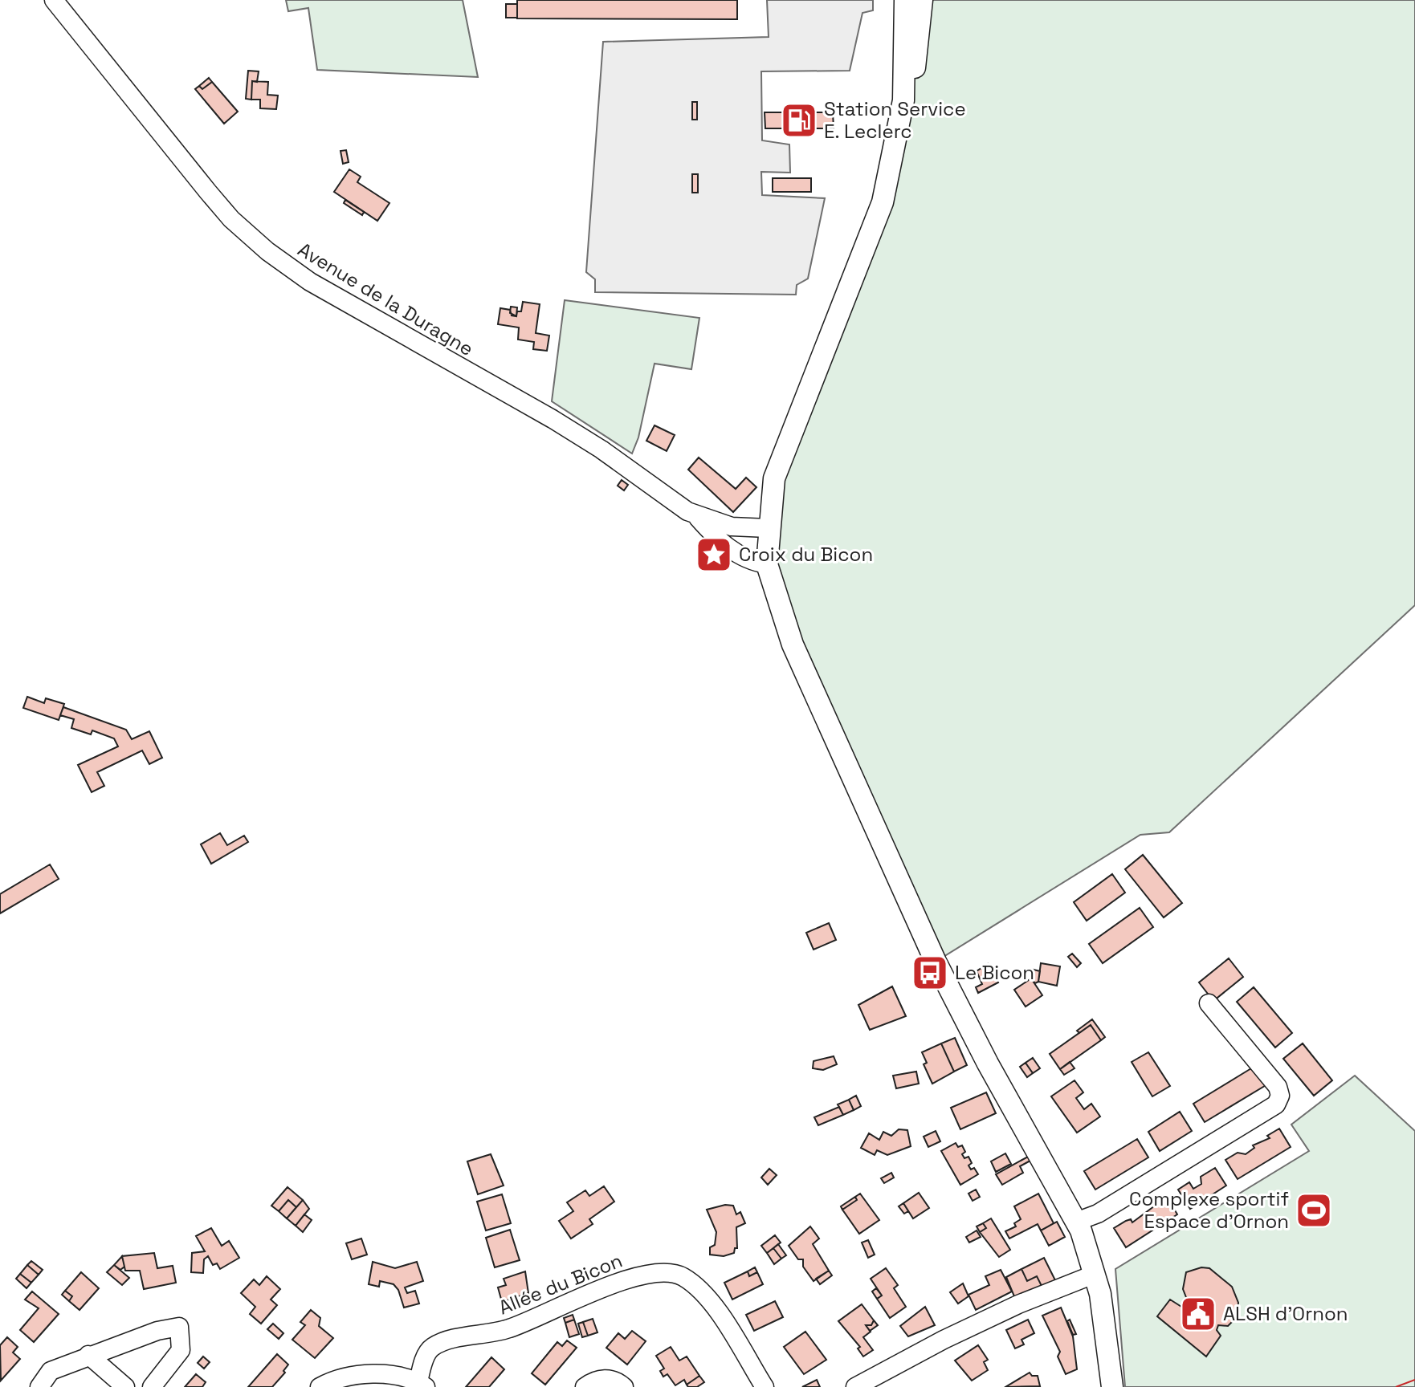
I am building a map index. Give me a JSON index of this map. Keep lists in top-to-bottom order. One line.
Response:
{"streets":{"street":["Avenue de la Duragne","Allée du Bicon"]},"places":{"fuel station":["Station Service E. Leclerc"],"place":["Croix du Bicon"],"bus stop":["Le Bicon"],"sports":["Complexe sportif Espace d'Ornon"],"public building":["ALSH d'Ornon"]}}
